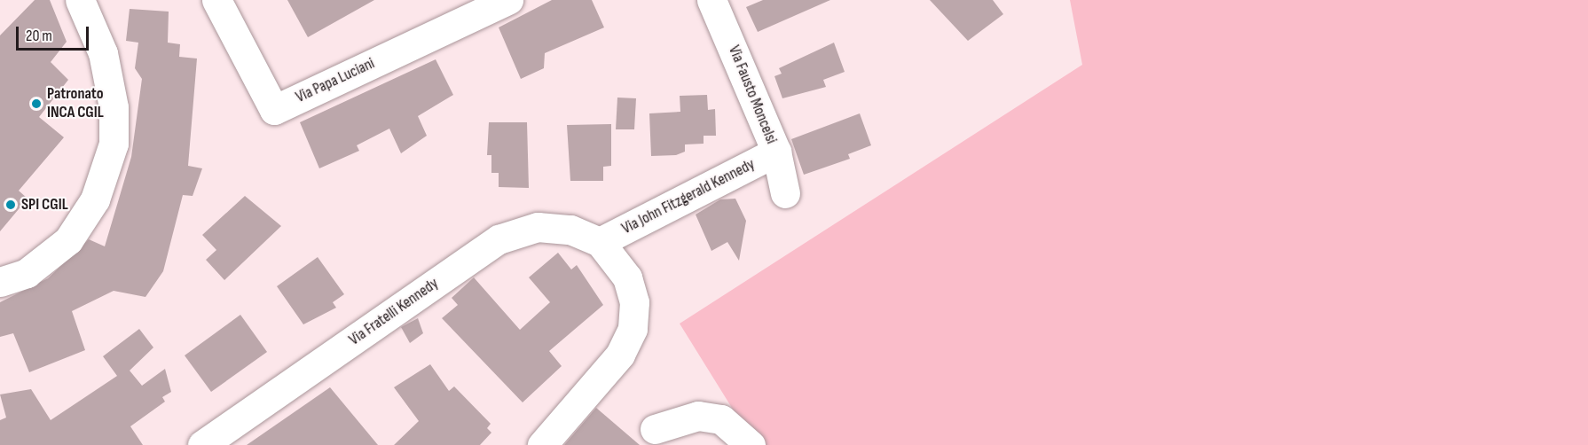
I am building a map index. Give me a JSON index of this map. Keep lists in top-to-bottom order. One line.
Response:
{"streets":{"street":["Via Papa Luciani","Via Fausto Moncelsi","Via John Fitzgerald Kennedy","Via Fratelli Kennedy"]},"crossings":[["Via Fausto Moncelsi","Via John Fitzgerald Kennedy"],["Via John Fitzgerald Kennedy","Via Fratelli Kennedy"]],"places":["Patronato INCA CGIL","SPI CGIL"],"scale_bar":"20 m"}
